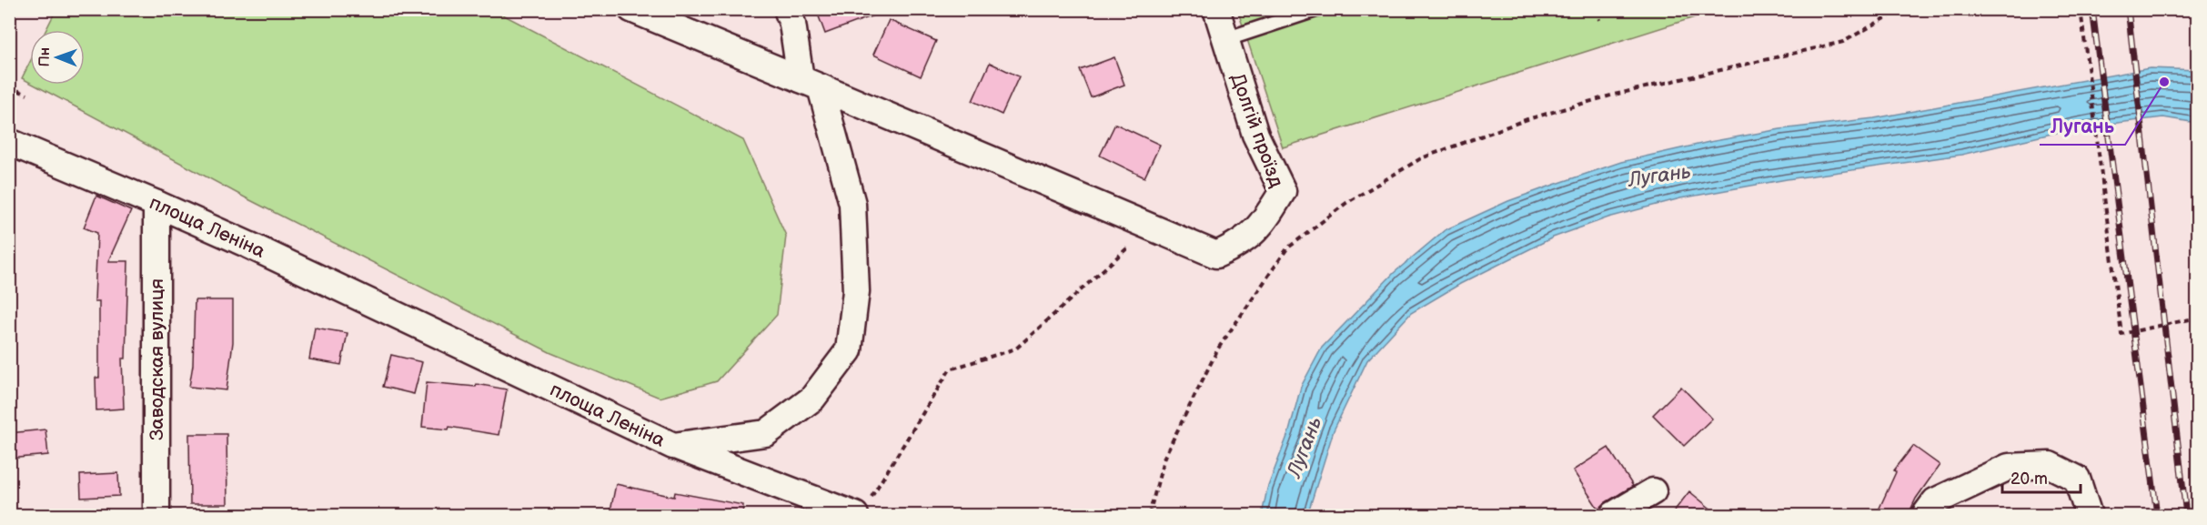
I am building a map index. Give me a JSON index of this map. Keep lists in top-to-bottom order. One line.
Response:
{"streets":{"street":["Долгій проїзд","площа Леніна","Заводская вулиця"]},"crossings":[["площа Леніна","Заводская вулиця"]],"water":["Лугань"],"places":["Лугань"],"scale_bar":"20 m","north":"left"}
